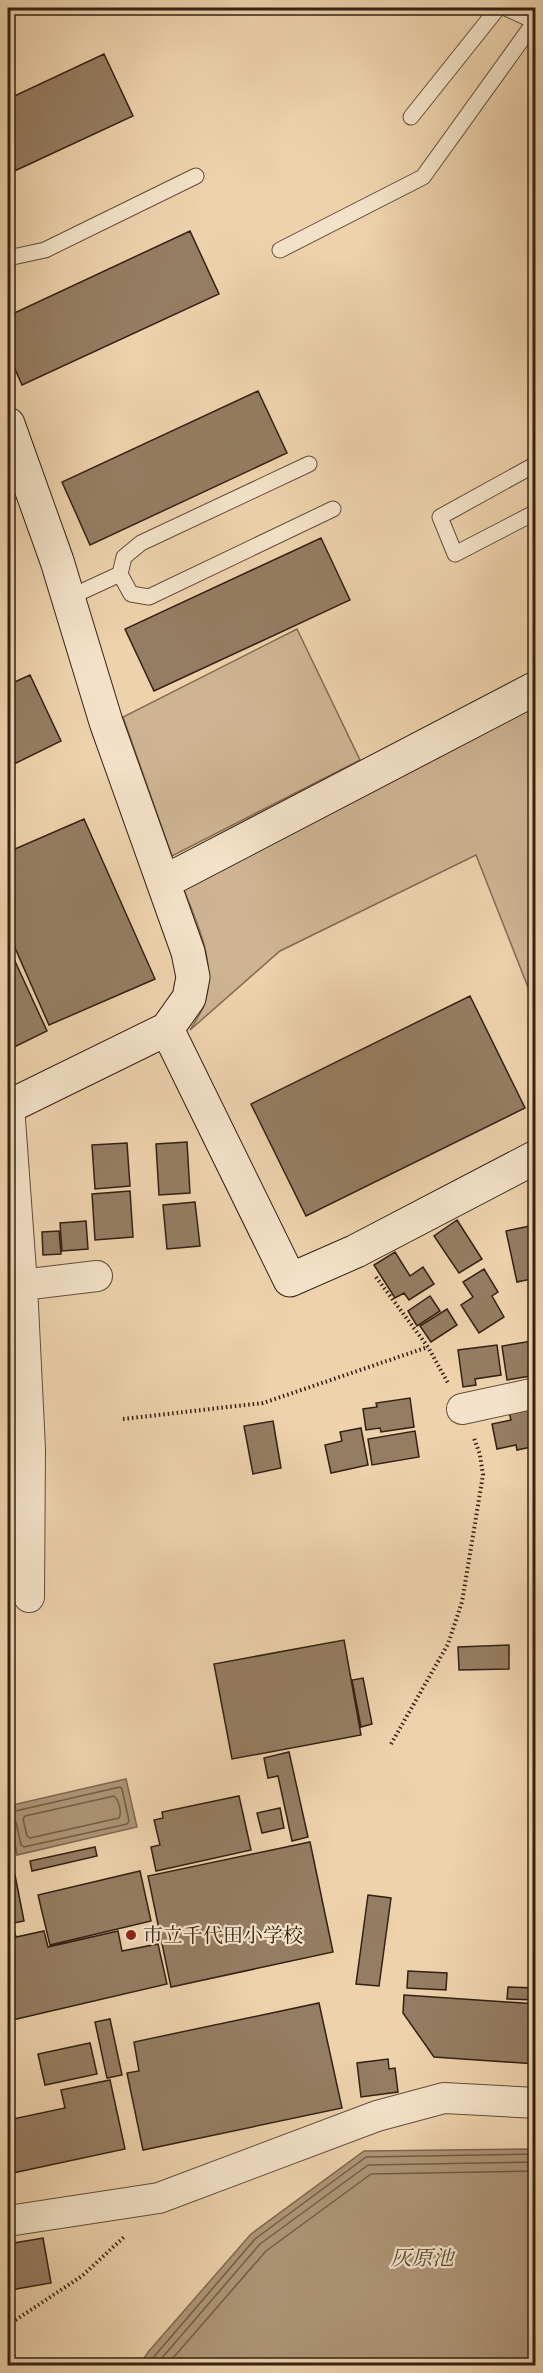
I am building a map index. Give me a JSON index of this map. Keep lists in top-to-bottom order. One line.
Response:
{"water":["灰原池"],"places":["市立千代田小学校"]}
